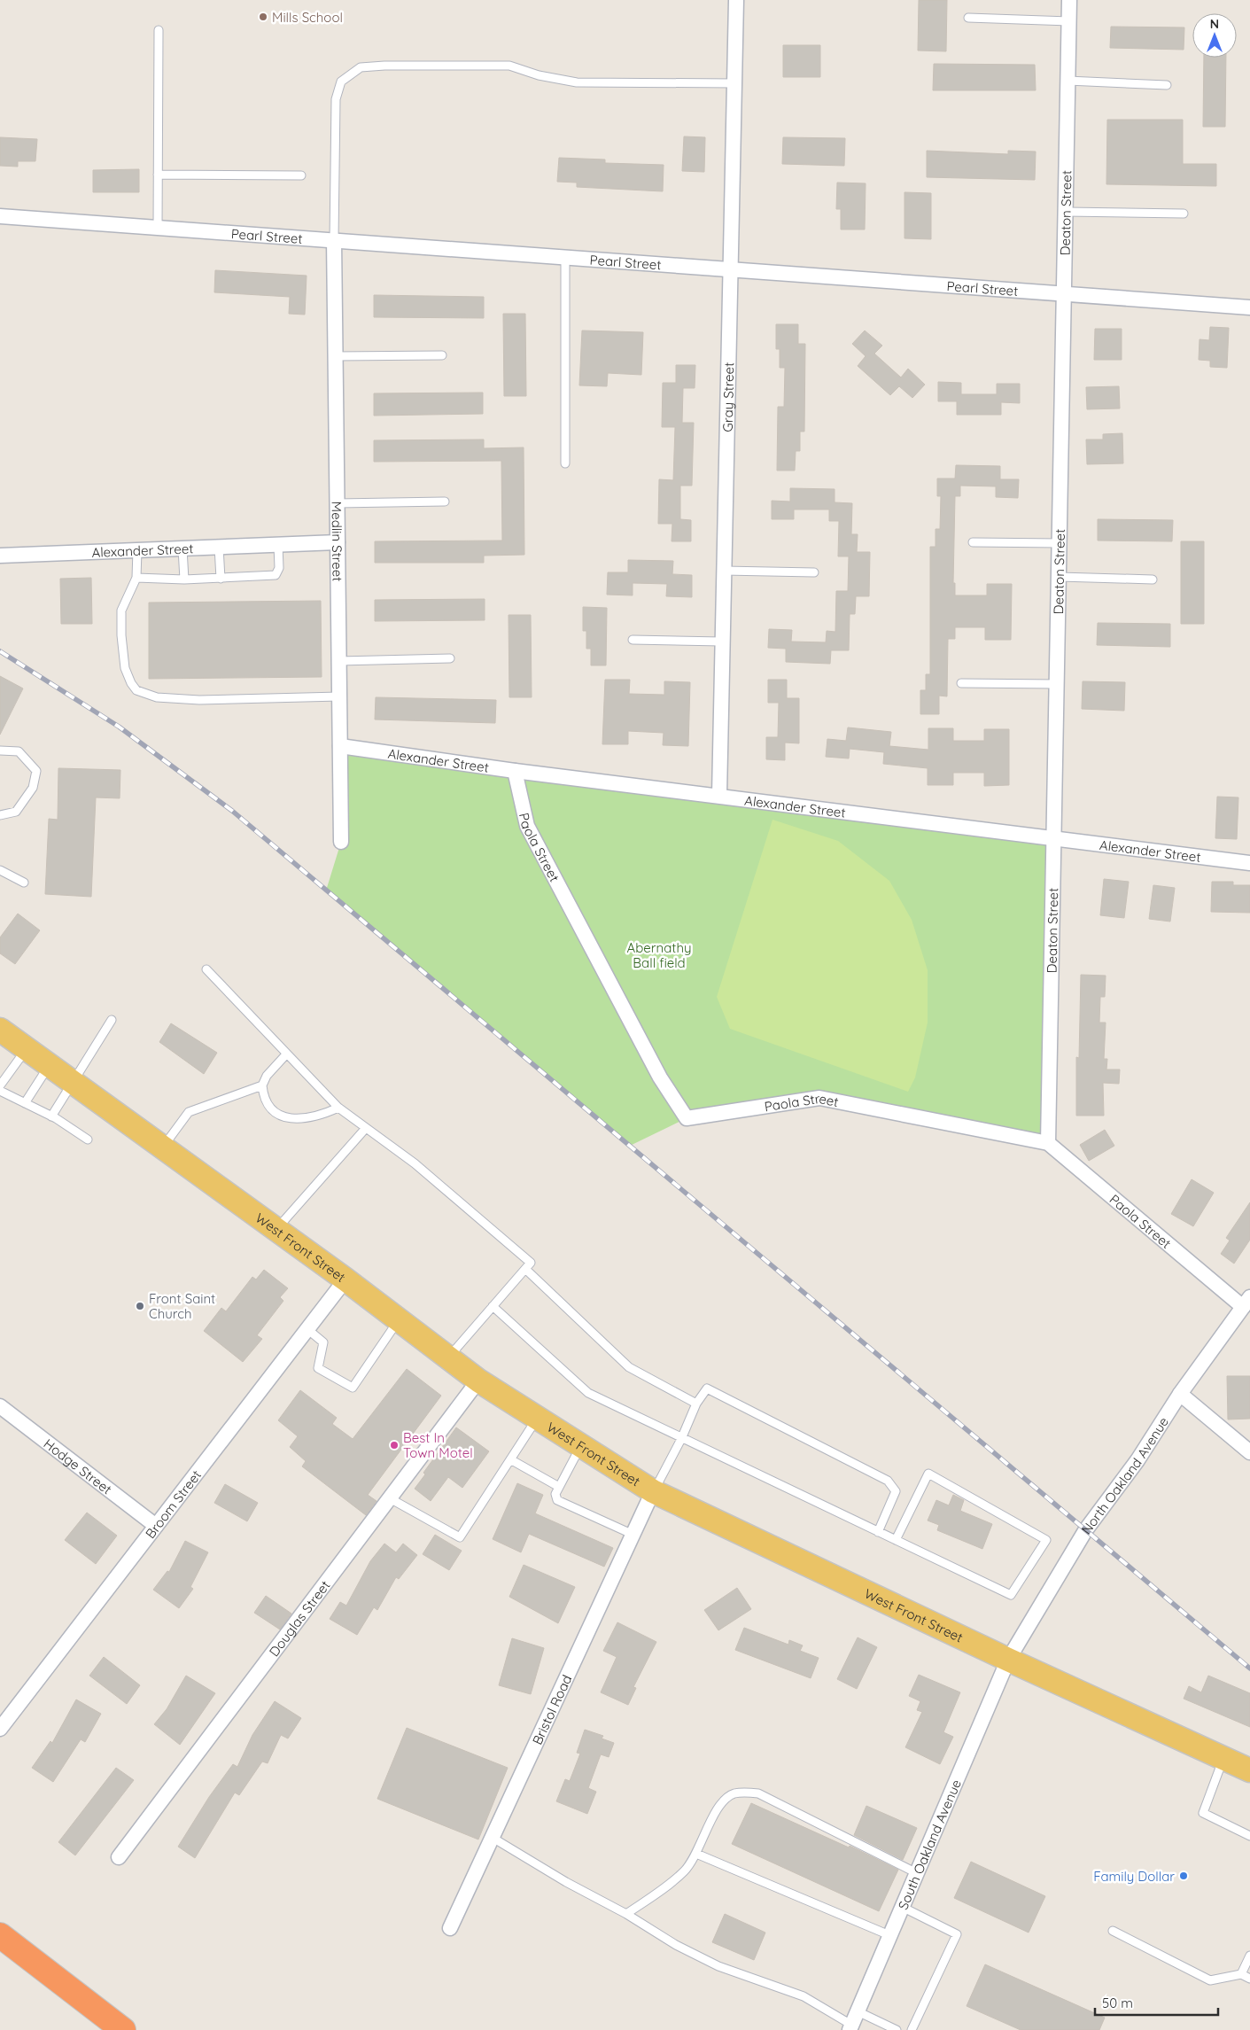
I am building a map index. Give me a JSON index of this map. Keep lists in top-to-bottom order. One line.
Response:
{"streets":{"main road":["West Front Street"],"street":["Deaton Street","Pearl Street","Gray Street","Medlin Street","Alexander Street","Paola Street","Hodge Street","North Oakland Avenue","Broom Street","Douglas Street","Bristol Road","South Oakland Avenue"]},"crossings":[["Deaton Street","Pearl Street"],["Deaton Street","Alexander Street"],["Deaton Street","Paola Street"],["Pearl Street","Gray Street"],["Pearl Street","Medlin Street"],["Gray Street","Alexander Street"],["Medlin Street","Alexander Street"],["Alexander Street","Paola Street"],["Paola Street","North Oakland Avenue"],["West Front Street","North Oakland Avenue"],["West Front Street","Broom Street"],["West Front Street","Douglas Street"],["West Front Street","Bristol Road"],["West Front Street","South Oakland Avenue"],["Hodge Street","Broom Street"],["North Oakland Avenue","South Oakland Avenue"]],"parks":["Abernathy Ball field"],"places":["Mills School","Front Saint Church","Best In Town Motel","Family Dollar"],"scale_bar":"50 m","north":"top"}
